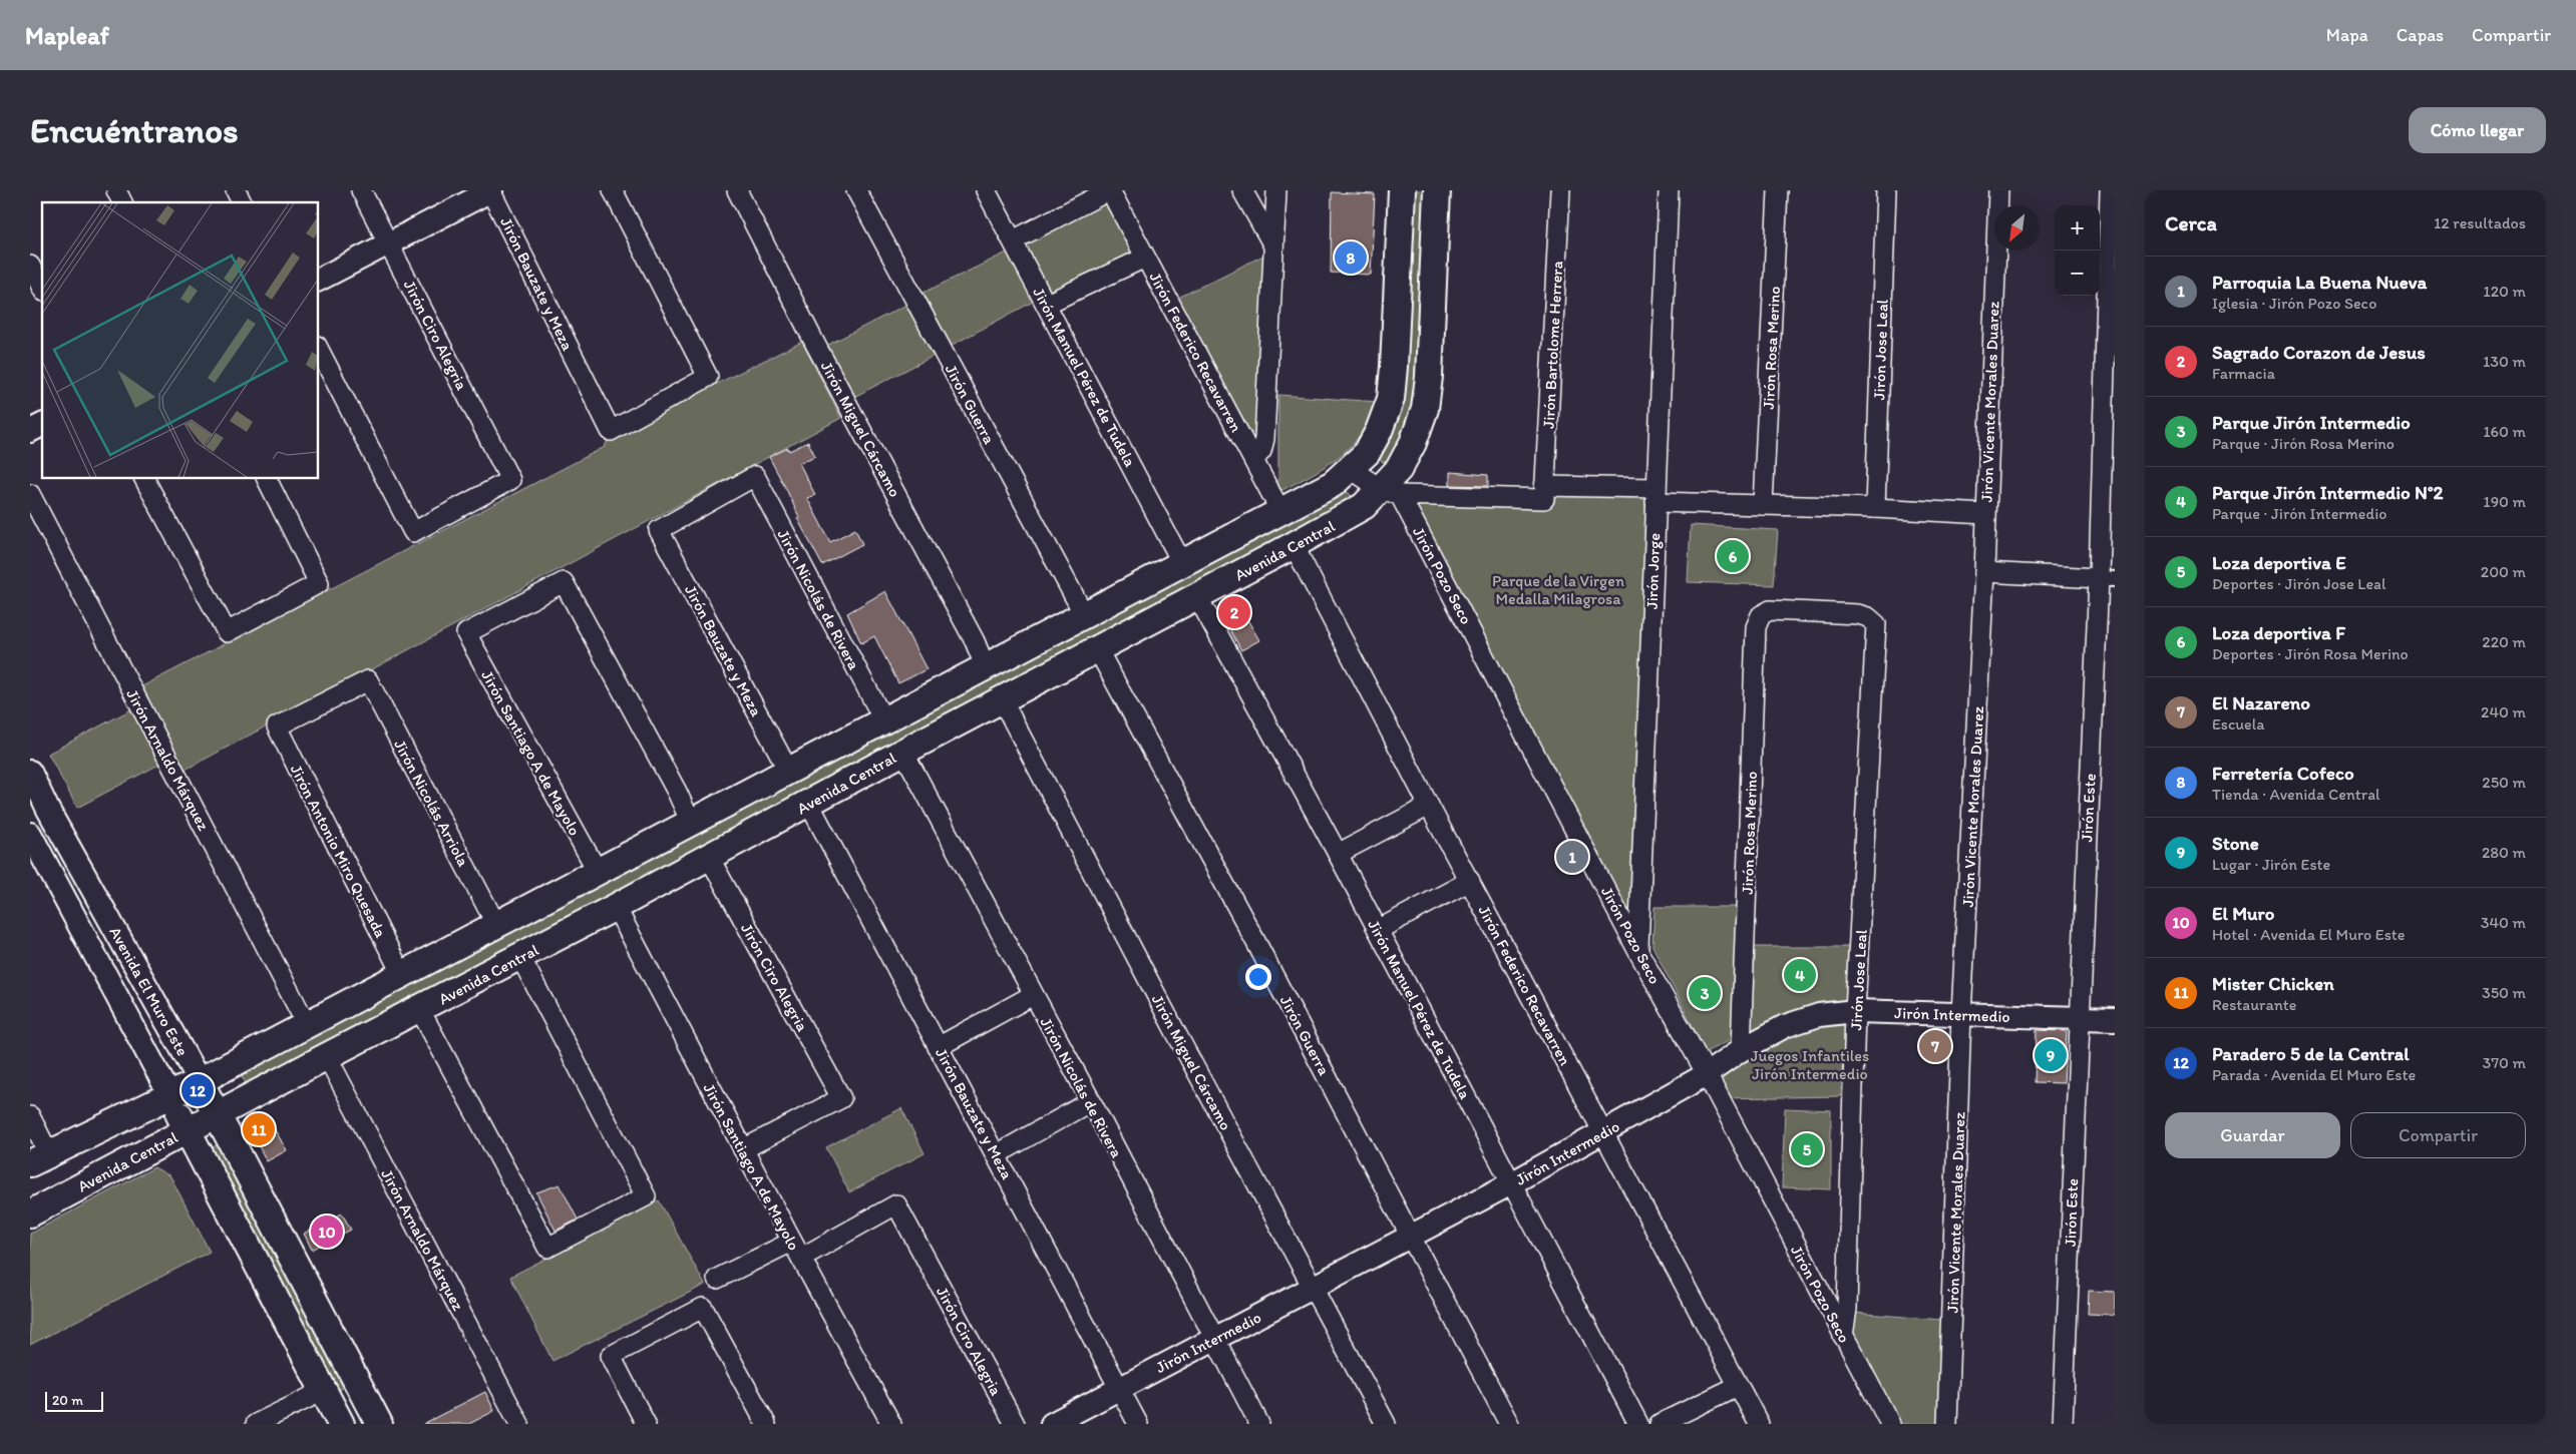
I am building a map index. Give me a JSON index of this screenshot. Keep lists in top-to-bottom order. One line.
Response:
{"streets":{"main road":["Avenida Central","Avenida El Muro Este"],"street":["Jirón Bauzate y Meza","Jirón Ciro Alegria","Jirón Bartolome Herrera","Jirón Rosa Merino","Jirón Jose Leal","Jirón Federico Recavarren","Jirón Manuel Pérez de Tudela","Jirón Vicente Morales Duarez","Jirón Guerra","Jirón Miguel Cárcamo","Jirón Jorge","Jirón Pozo Seco","Jirón Nicolás de Rivera","Jirón Santiago A de Mayolo","Jirón Arnaldo Márquez","Jirón Nicolás Arriola","Jirón Este","Jirón Antonio Miro Quesada","Jirón Intermedio"]},"crossings":[["Jirón Bauzate y Meza","Avenida Central"],["Jirón Bauzate y Meza","Jirón Nicolás de Rivera"],["Jirón Bauzate y Meza","Jirón Intermedio"],["Jirón Ciro Alegria","Avenida Central"],["Jirón Ciro Alegria","Jirón Santiago A de Mayolo"],["Jirón Rosa Merino","Jirón Jose Leal"],["Jirón Rosa Merino","Jirón Intermedio"],["Jirón Jose Leal","Jirón Pozo Seco"],["Jirón Jose Leal","Jirón Intermedio"],["Jirón Federico Recavarren","Avenida Central"],["Jirón Federico Recavarren","Jirón Intermedio"],["Jirón Manuel Pérez de Tudela","Avenida Central"],["Jirón Manuel Pérez de Tudela","Jirón Intermedio"],["Jirón Vicente Morales Duarez","Jirón Intermedio"],["Jirón Guerra","Avenida Central"],["Jirón Guerra","Jirón Intermedio"],["Jirón Miguel Cárcamo","Avenida Central"],["Jirón Miguel Cárcamo","Jirón Intermedio"],["Avenida Central","Jirón Pozo Seco"],["Avenida Central","Jirón Nicolás de Rivera"],["Avenida Central","Jirón Santiago A de Mayolo"],["Avenida Central","Jirón Arnaldo Márquez"],["Avenida Central","Avenida El Muro Este"],["Jirón Jorge","Jirón Pozo Seco"],["Jirón Pozo Seco","Jirón Intermedio"],["Jirón Nicolás de Rivera","Jirón Intermedio"],["Jirón Nicolás Arriola","Jirón Antonio Miro Quesada"],["Jirón Este","Jirón Intermedio"]],"parks":["Parque de la Virgen Medalla Milagrosa","Juegos Infantiles Jirón Intermedio"],"scale_bar":"20 m","north":"bottom left","page":{"header":"Mapleaf","nav":["Mapa","Capas","Compartir"],"buttons":["Cómo llegar",["Guardar","Compartir"]],"title":"Encuéntranos","heading":["Cerca","12 resultados"],"map_buttons":["+","−"],"pins":["8","6","2","1","4","3","7","9","12","11","5","10"],"list":[{"mark":"1","name":"Parroquia La Buena Nueva","note":"Iglesia · Jirón Pozo Seco","value":"120 m"},{"mark":"2","name":"Sagrado Corazon de Jesus","note":"Farmacia","value":"130 m"},{"mark":"3","name":"Parque Jirón Intermedio","note":"Parque · Jirón Rosa Merino","value":"160 m"},{"mark":"4","name":"Parque Jirón Intermedio N°2","note":"Parque · Jirón Intermedio","value":"190 m"},{"mark":"5","name":"Loza deportiva E","note":"Deportes · Jirón Jose Leal","value":"200 m"},{"mark":"6","name":"Loza deportiva F","note":"Deportes · Jirón Rosa Merino","value":"220 m"},{"mark":"7","name":"El Nazareno","note":"Escuela","value":"240 m"},{"mark":"8","name":"Ferretería Cofeco","note":"Tienda · Avenida Central","value":"250 m"},{"mark":"9","name":"Stone","note":"Lugar · Jirón Este","value":"280 m"},{"mark":"10","name":"El Muro","note":"Hotel · Avenida El Muro Este","value":"340 m"},{"mark":"11","name":"Mister Chicken","note":"Restaurante","value":"350 m"},{"mark":"12","name":"Paradero 5 de la Central","note":"Parada · Avenida El Muro Este","value":"370 m"}],"scale":"20 m"}}
